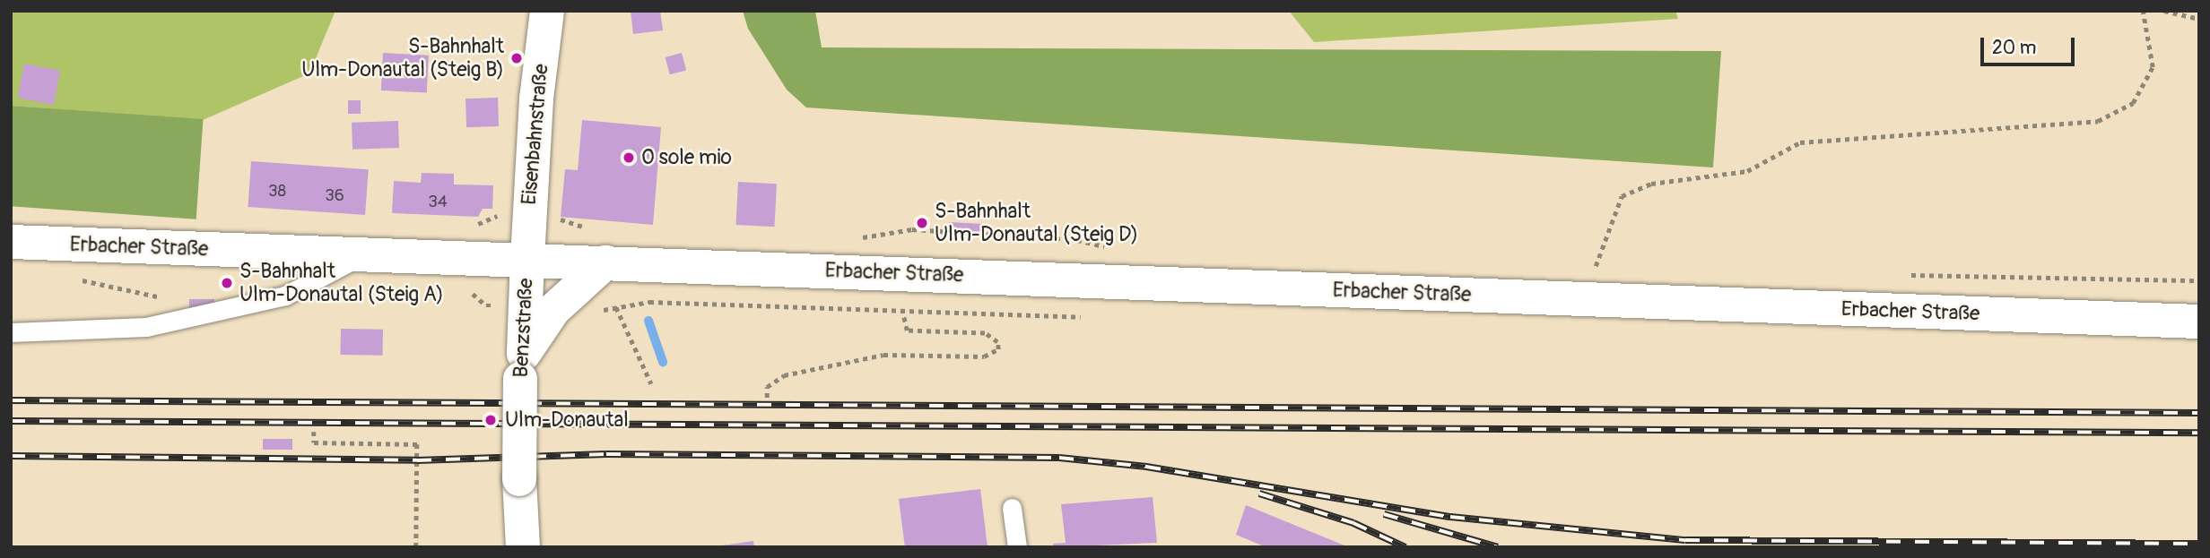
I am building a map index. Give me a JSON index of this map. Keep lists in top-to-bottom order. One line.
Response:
{"streets":{"main road":["Eisenbahnstraße","Erbacher Straße","Benzstraße"]},"crossings":[["Eisenbahnstraße","Erbacher Straße"],["Eisenbahnstraße","Benzstraße"],["Erbacher Straße","Benzstraße"]],"places":["S-Bahnhalt Ulm-Donautal (Steig B)","O sole mio","S-Bahnhalt Ulm-Donautal (Steig D)","S-Bahnhalt Ulm-Donautal (Steig A)","Ulm-Donautal"],"house_numbers":["38","36","34"],"scale_bar":"20 m"}
